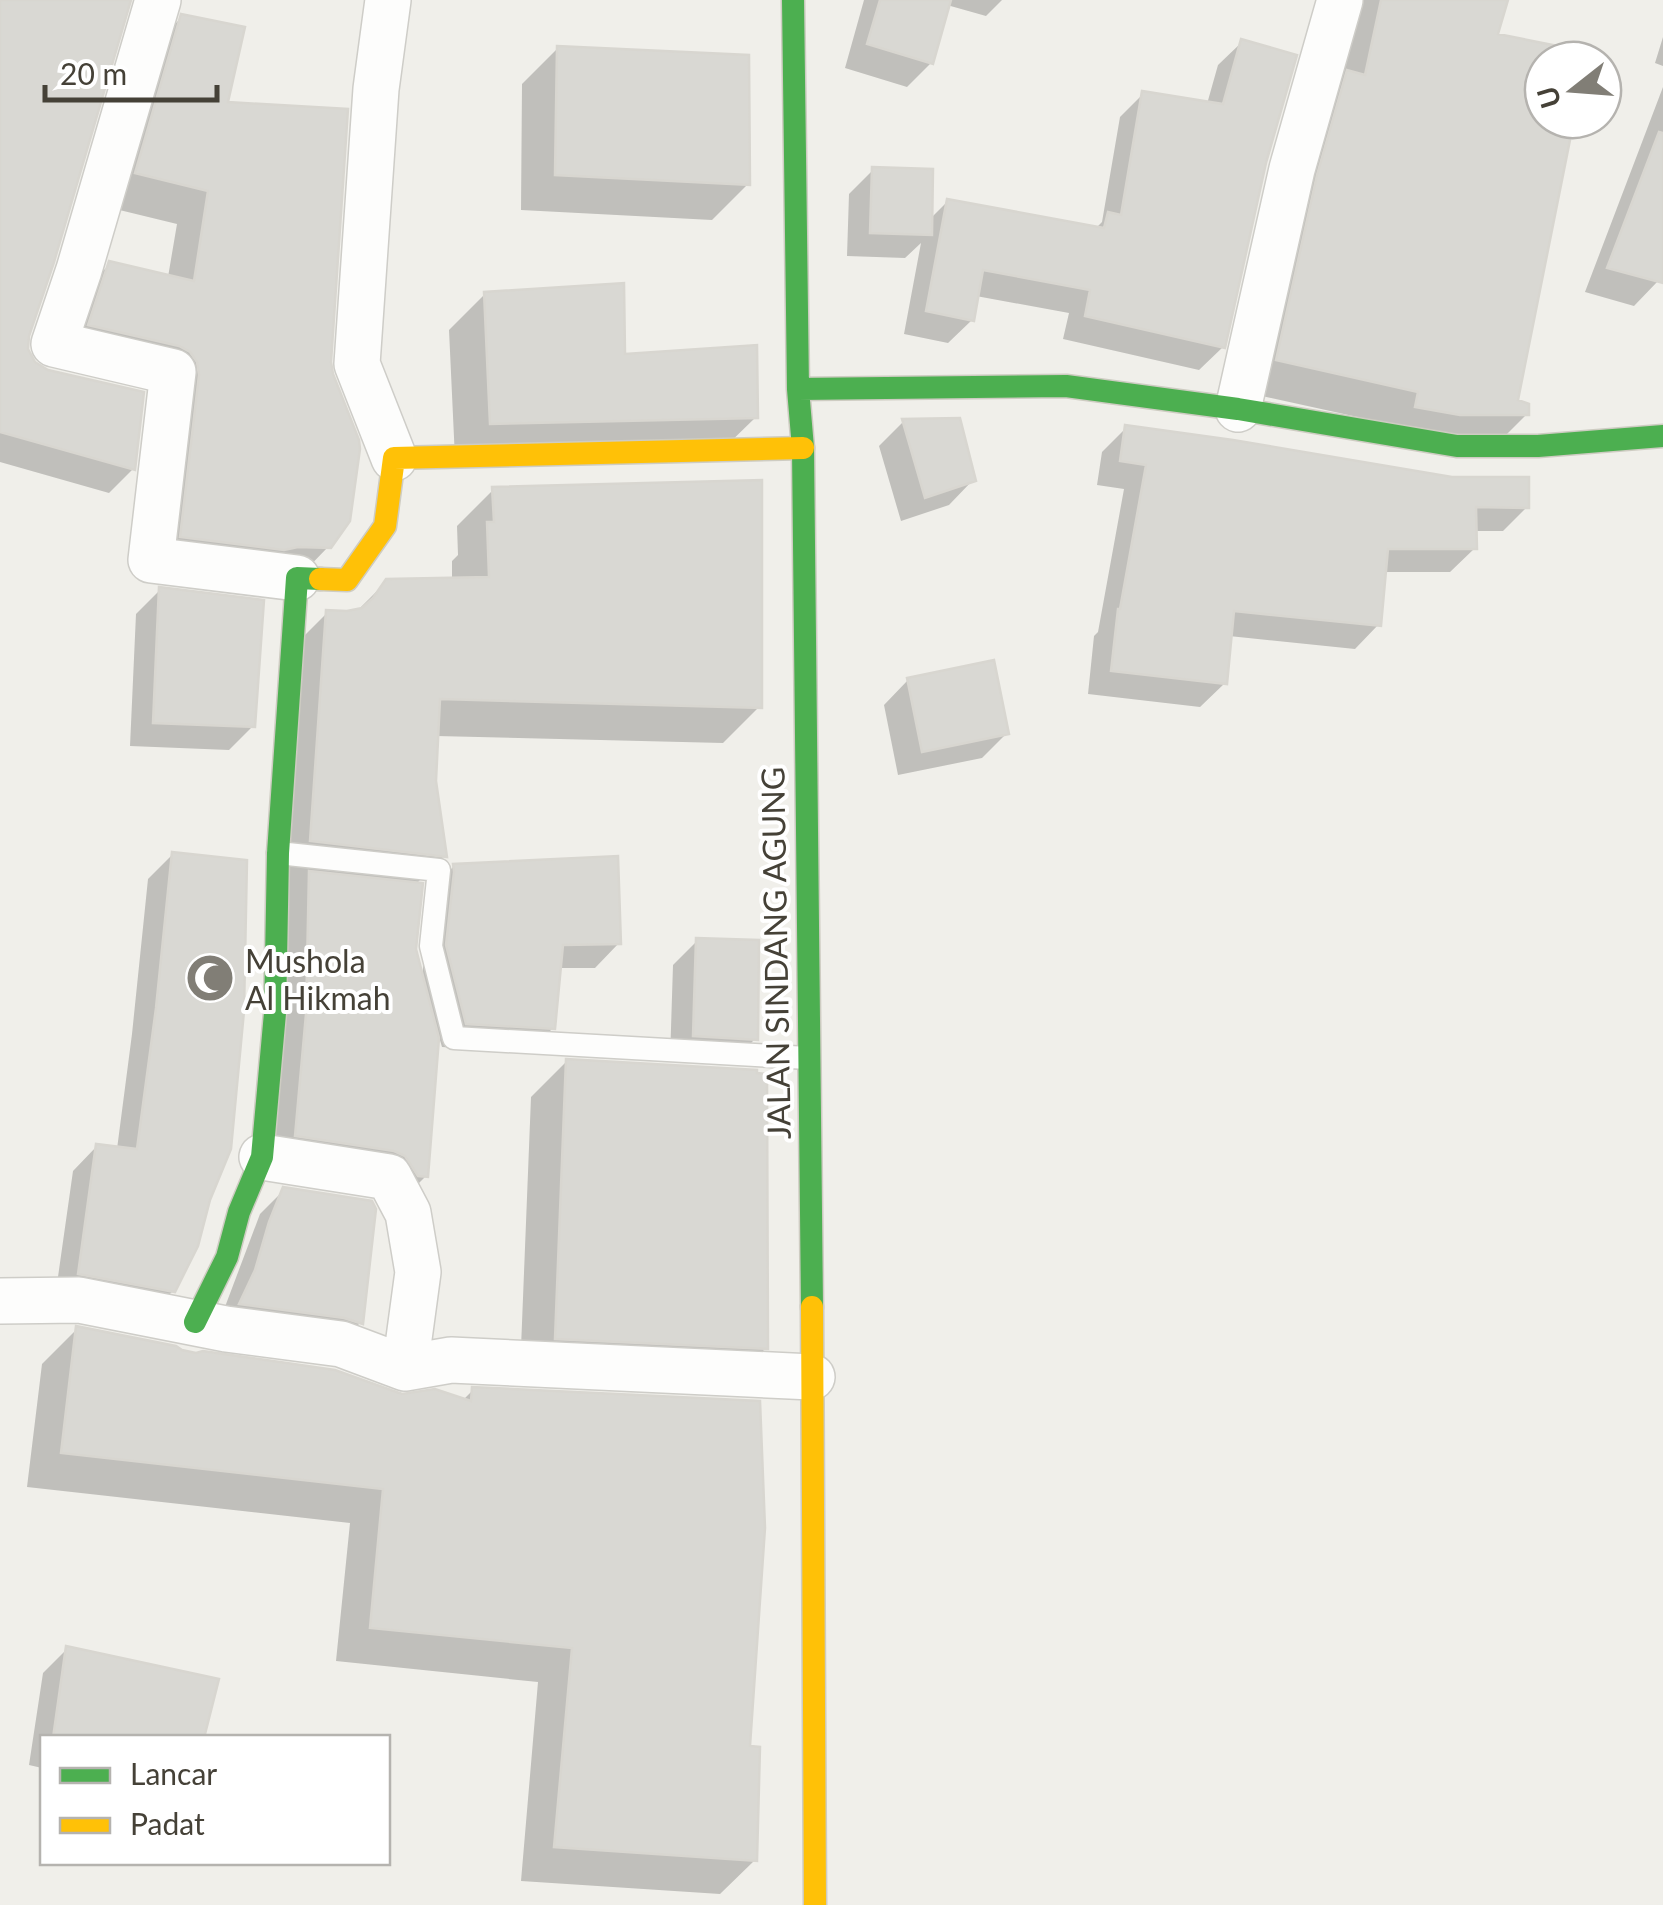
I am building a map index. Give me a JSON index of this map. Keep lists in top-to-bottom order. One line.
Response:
{"streets":{"street":["JALAN SINDANG AGUNG"]},"places":{"mosque":["Mushola Al Hikmah"]},"legend":["Lancar","Padat"],"scale_bar":"20 m","north":"left"}
